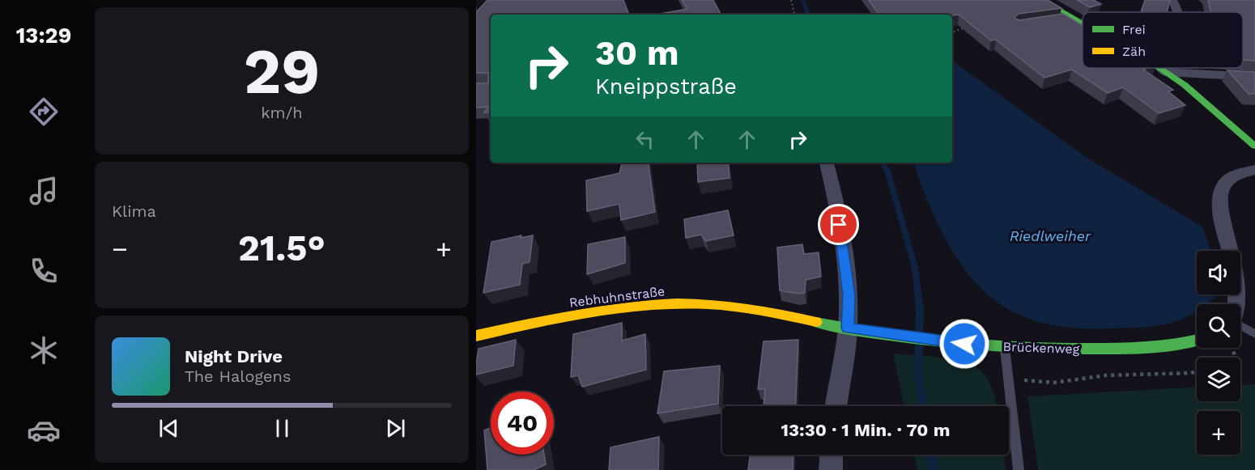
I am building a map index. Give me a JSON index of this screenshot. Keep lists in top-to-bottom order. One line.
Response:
{"streets":{"street":["Rebhuhnstraße","Brückenweg"]},"crossings":[["Rebhuhnstraße","Brückenweg"]],"water":["Riedlweiher"],"legend":["Frei","Zäh"],"page":{"tabs":"13:29","tile":[["29","km/h"],"Klima"],"turn":["30 m","Kneippstraße"],"heat":["−","21.5°","+"],"map_buttons":"+","song":["Night Drive","The Halogens"],"limit":"40","trip":"13:30 · 1 Min. · 70 m"}}
